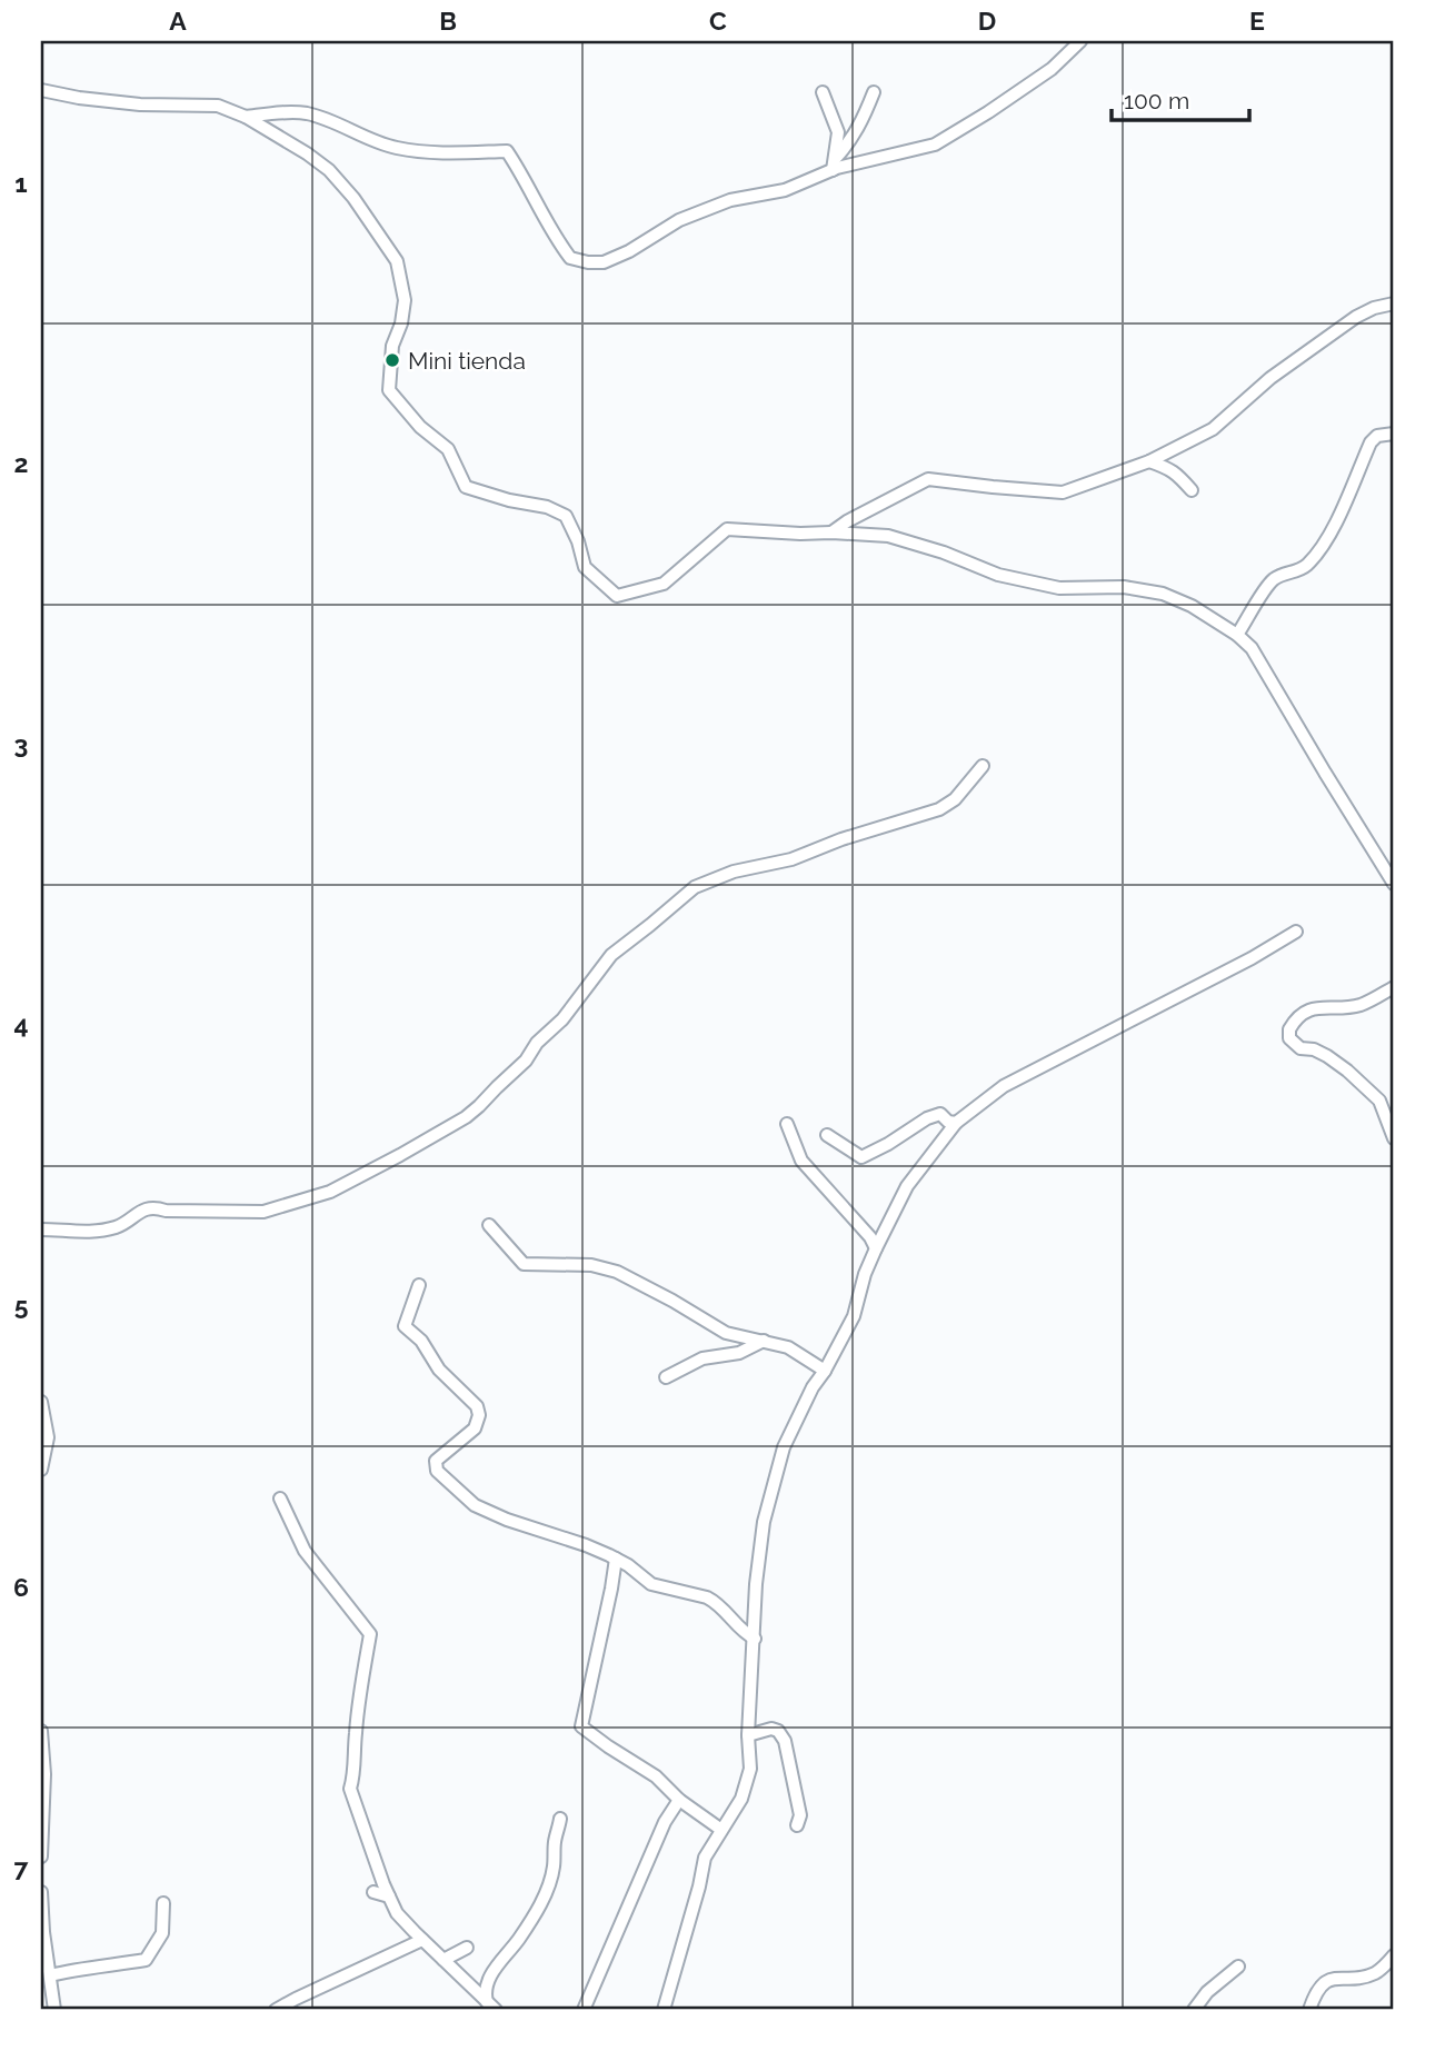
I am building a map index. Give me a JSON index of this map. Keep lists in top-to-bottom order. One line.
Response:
{"places":["Mini tienda"],"scale_bar":"100 m","grid":{"columns":["A","B","C","D","E"],"rows":["1","2","3","4","5","6","7"]}}
